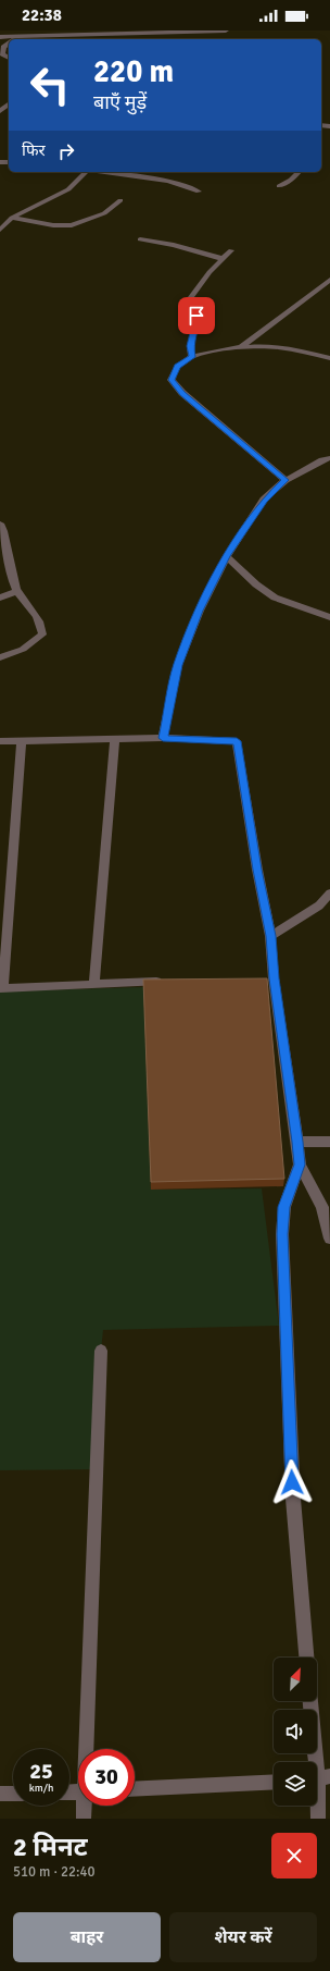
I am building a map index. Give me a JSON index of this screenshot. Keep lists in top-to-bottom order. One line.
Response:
{"north":"top right","page":{"status":"22:38","turn":["220 m","बाएँ मुड़ें"],"then":"फिर","speed":"25 km/h","limit":"30","heading":["2 मिनट","510 m · 22:40"],"buttons":["बाहर","शेयर करें"]}}
